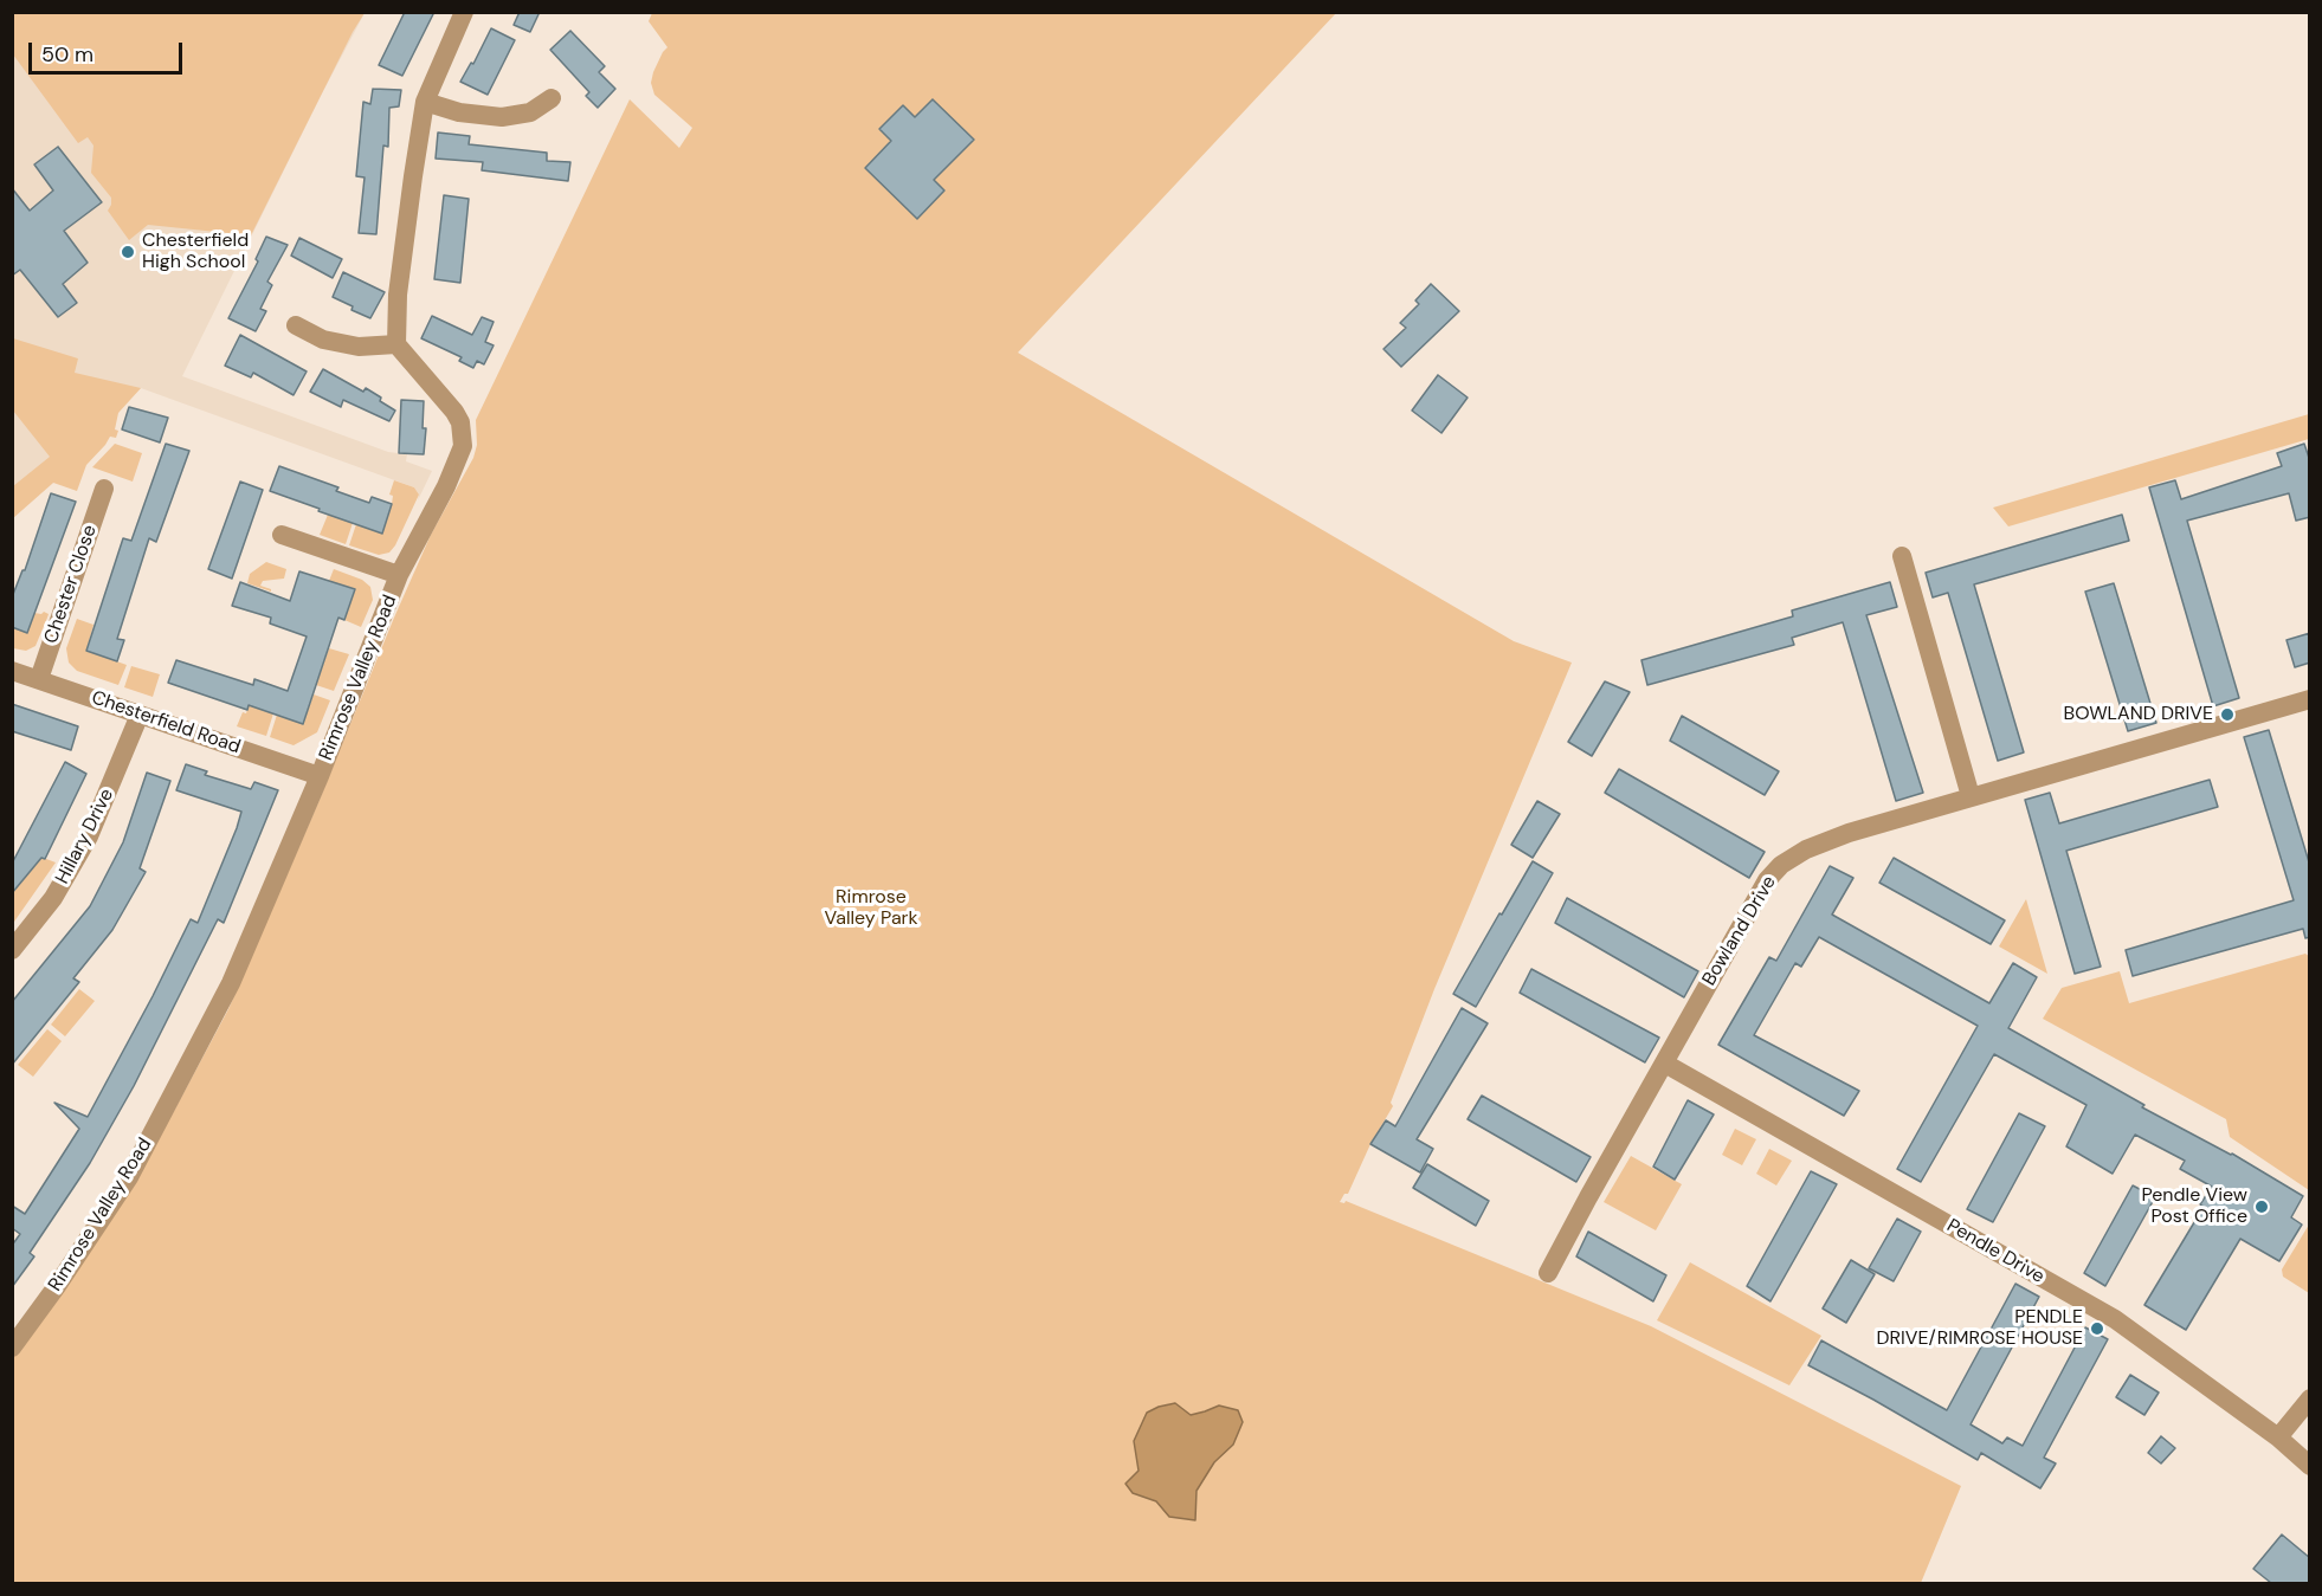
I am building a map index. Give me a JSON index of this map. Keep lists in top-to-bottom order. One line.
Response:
{"streets":{"street":["Chester Close","Rimrose Valley Road","Chesterfield Road","Hillary Drive","Bowland Drive","Pendle Drive"]},"crossings":[["Chester Close","Chesterfield Road"],["Rimrose Valley Road","Chesterfield Road"],["Chesterfield Road","Hillary Drive"],["Bowland Drive","Pendle Drive"]],"parks":["Rimrose Valley Park"],"places":["Chesterfield High School","BOWLAND DRIVE","Pendle View Post Office","PENDLE DRIVE/RIMROSE HOUSE"],"scale_bar":"50 m"}
